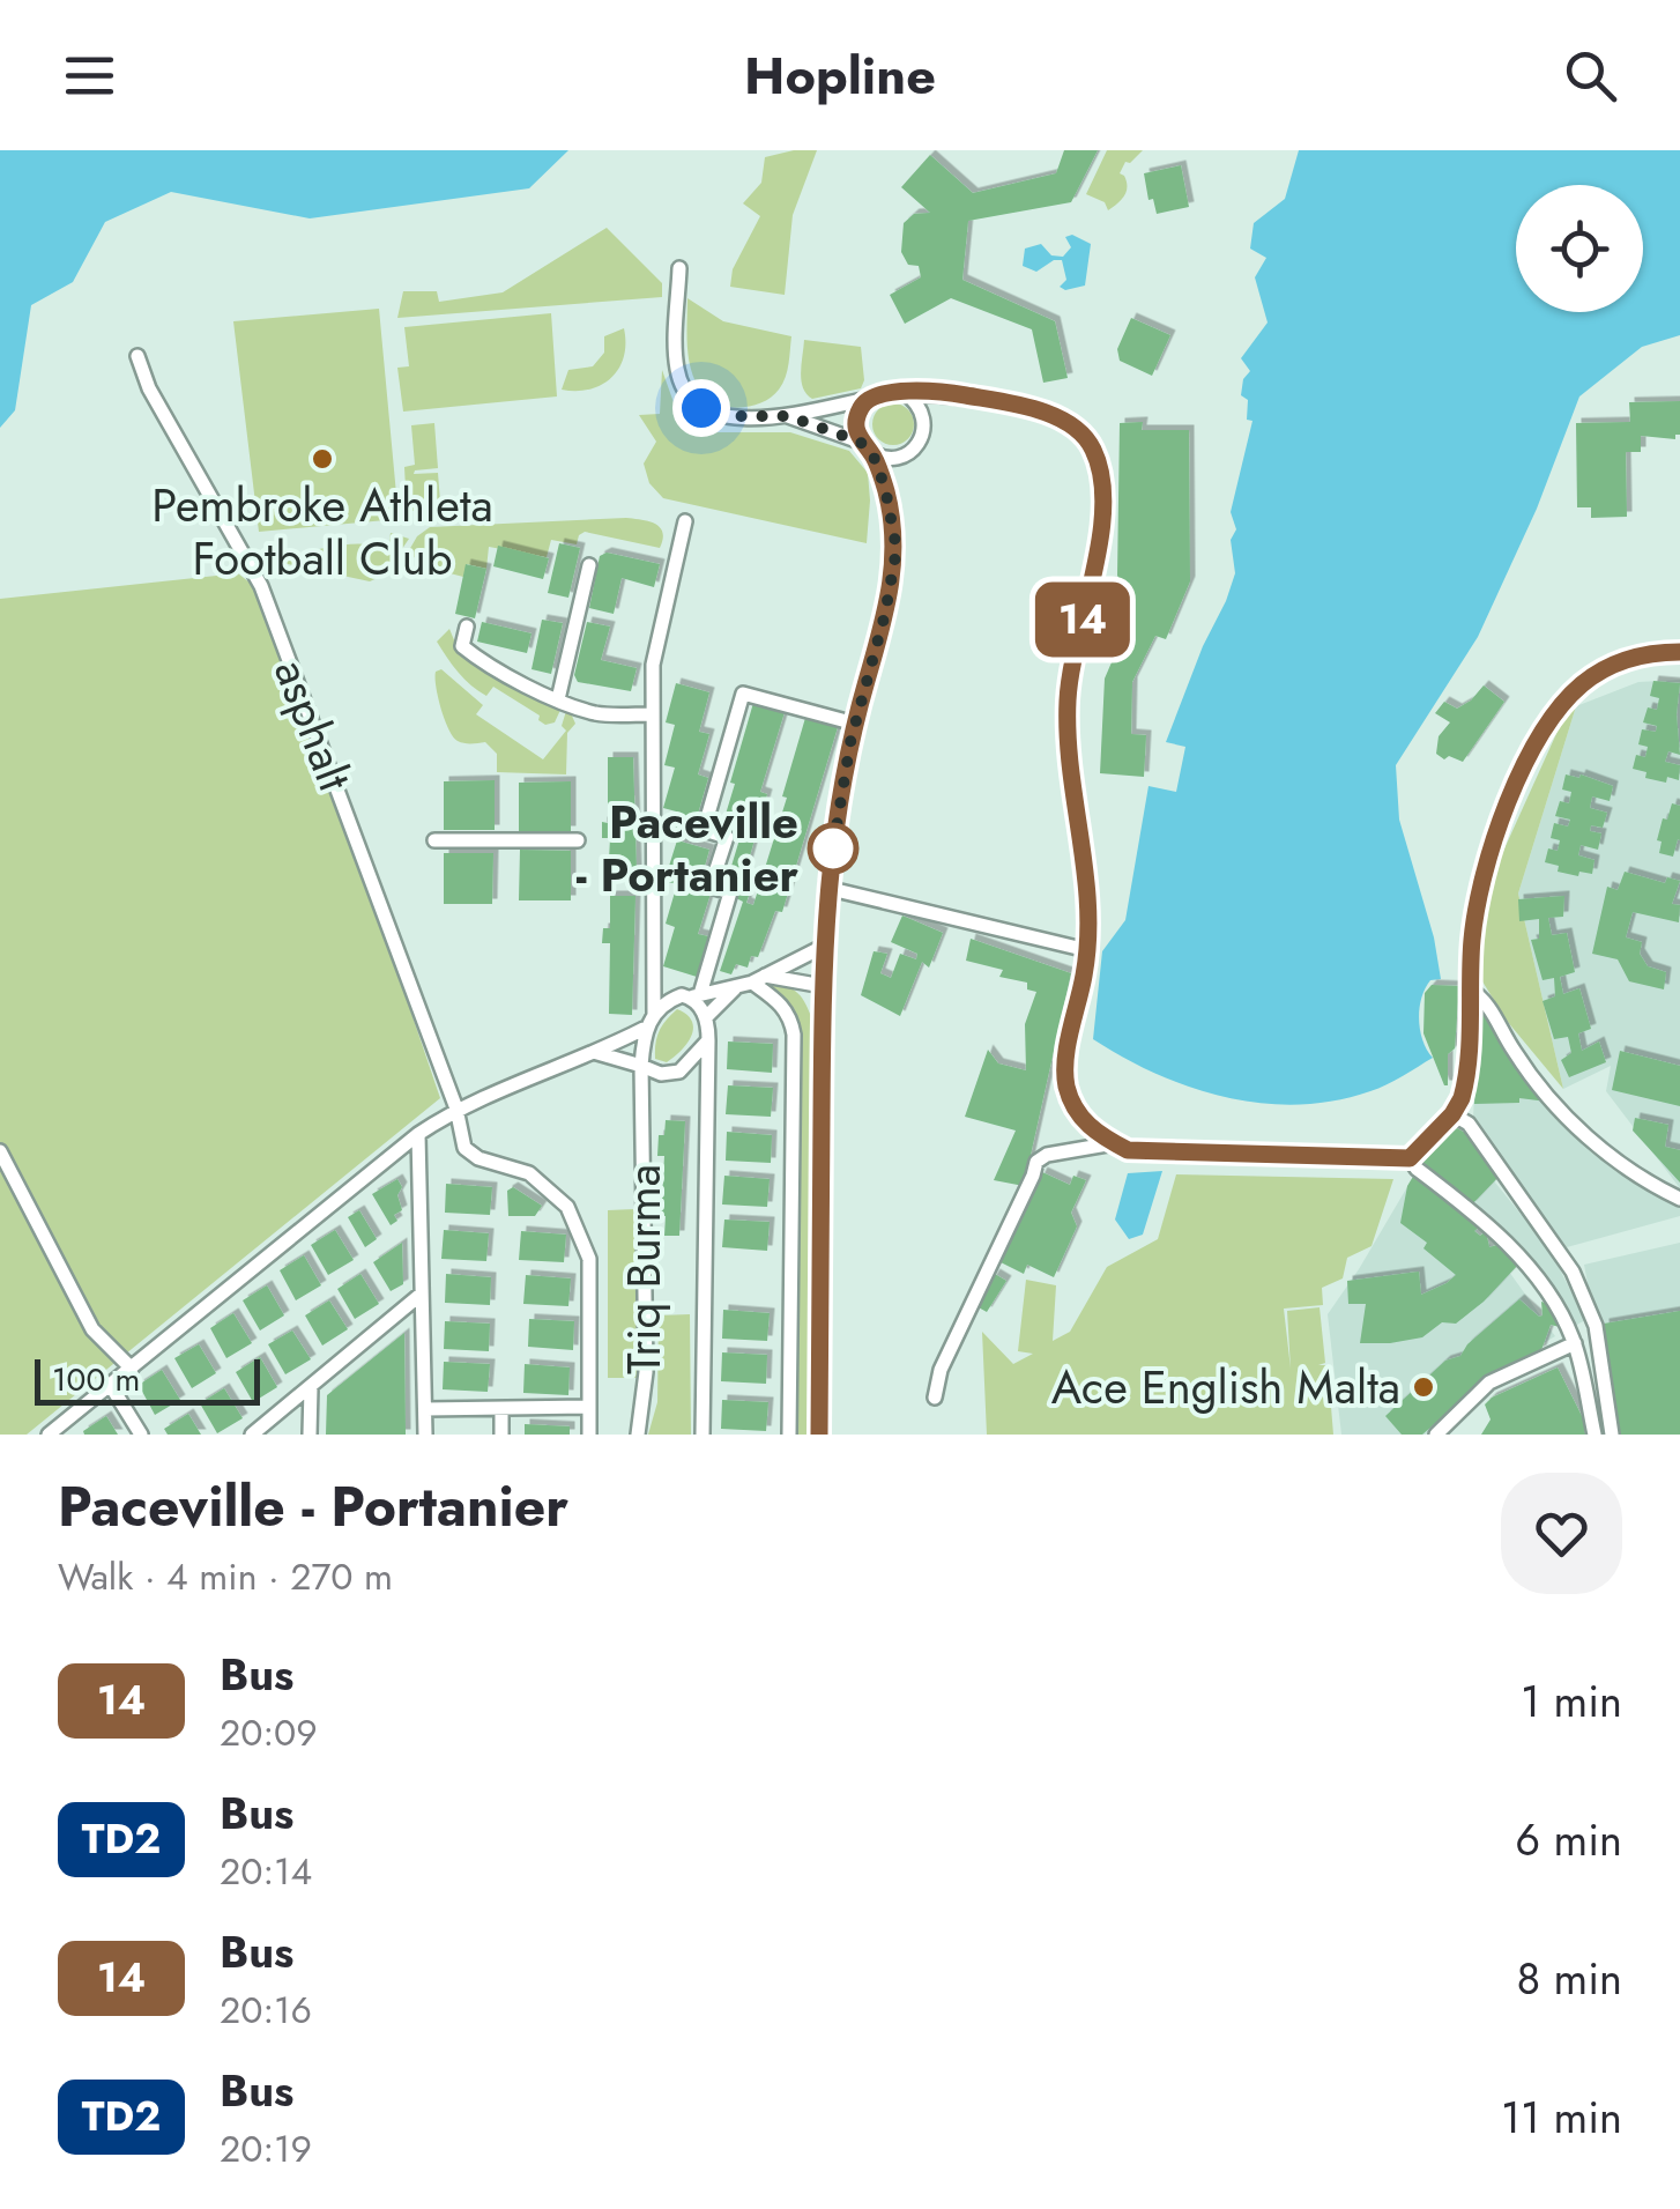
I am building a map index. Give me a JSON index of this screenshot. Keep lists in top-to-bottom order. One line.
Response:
{"streets":{"street":["asphalt","Triq Burma"]},"places":["Pembroke Athleta Football Club","Paceville - Portanier","Ace English Malta"],"lines":["bus line 14"],"scale_bar":"100 m","page":{"header":"Hopline","on_map":"14","scale":"100 m","heading":["Paceville - Portanier","Walk · 4 min · 270 m"],"list":[{"mark":"14","name":"Bus","note":"20:09","value":"1 min"},{"mark":"TD2","name":"Bus","note":"20:14","value":"6 min"},{"mark":"14","name":"Bus","note":"20:16","value":"8 min"},{"mark":"TD2","name":"Bus","note":"20:19","value":"11 min"}]}}
